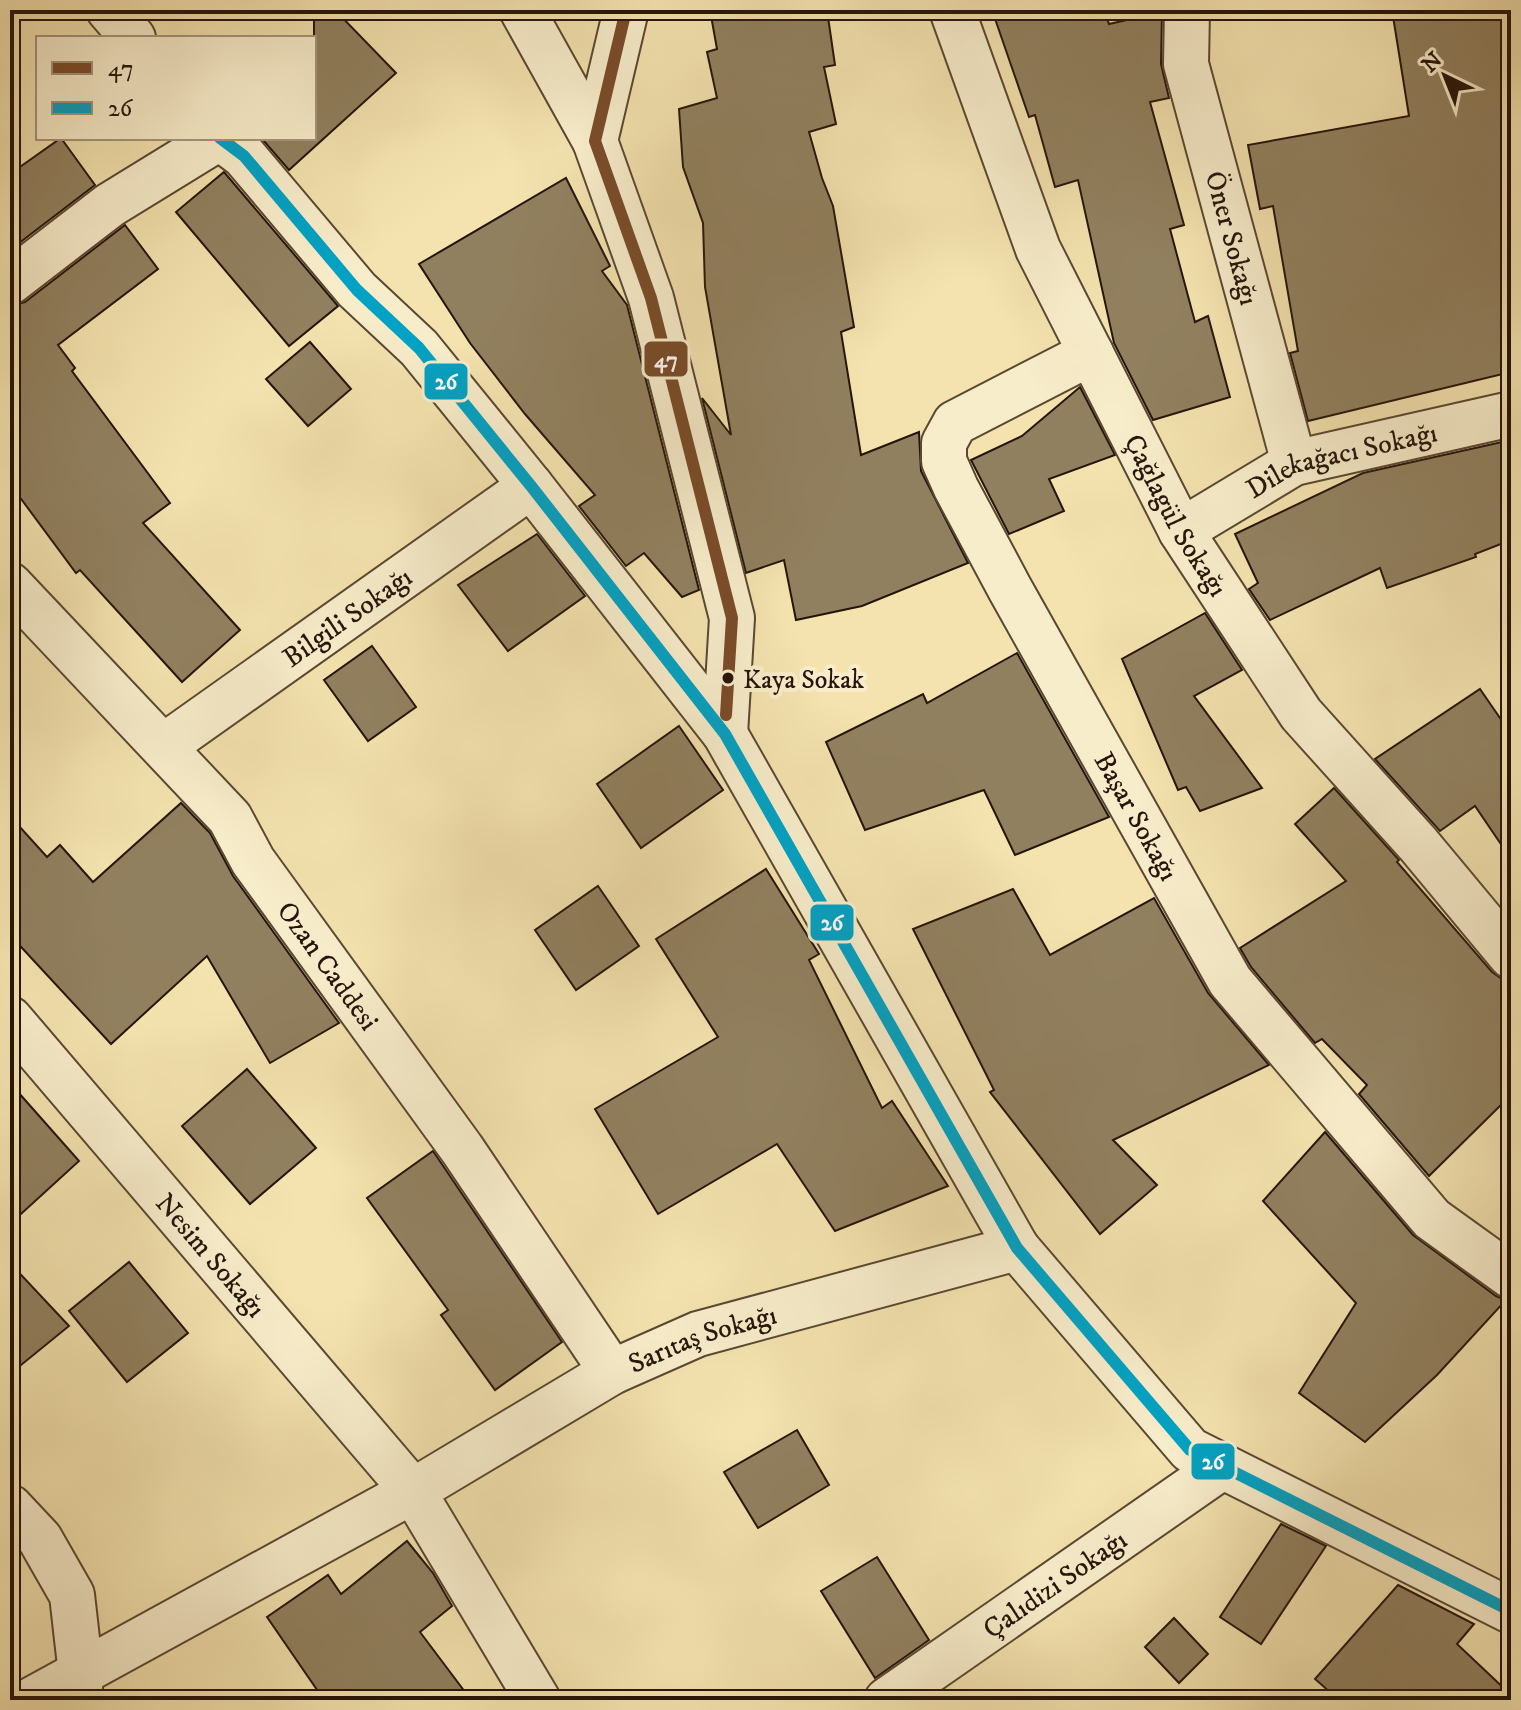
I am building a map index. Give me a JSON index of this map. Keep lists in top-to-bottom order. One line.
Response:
{"streets":{"street":["Öner Sokağı","Dilekağacı Sokağı","Çağlagül Sokağı","Bilgili Sokağı","Başar Sokağı","Ozan Caddesi","Nesim Sokağı","Sarıtaş Sokağı","Çalıdizi Sokağı"]},"crossings":[["Öner Sokağı","Dilekağacı Sokağı"],["Dilekağacı Sokağı","Çağlagül Sokağı"],["Çağlagül Sokağı","Başar Sokağı"],["Bilgili Sokağı","Ozan Caddesi"],["Ozan Caddesi","Sarıtaş Sokağı"],["Nesim Sokağı","Sarıtaş Sokağı"]],"places":["Kaya Sokak"],"lines":["transit line 47","transit line 26"],"legend":["47","26"],"north":"top left"}
